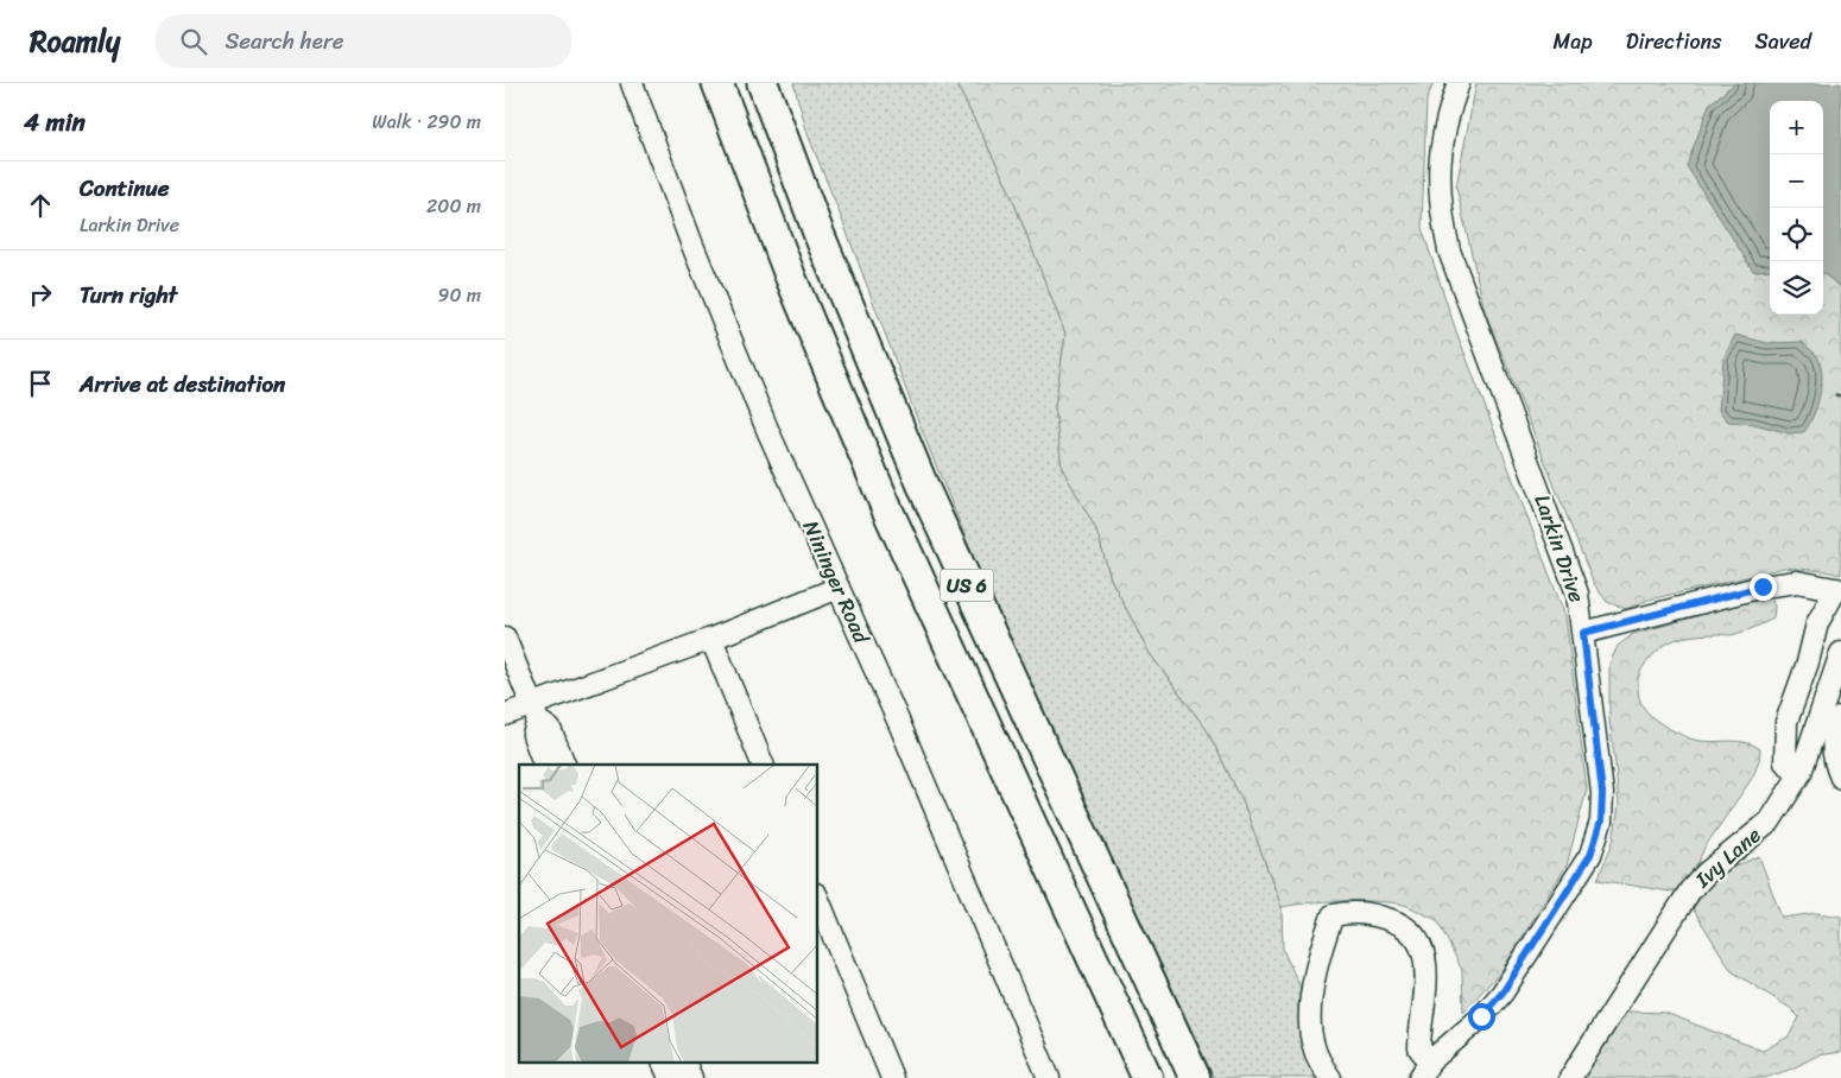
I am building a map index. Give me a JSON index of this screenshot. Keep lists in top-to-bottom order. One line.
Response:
{"streets":{"highway":["US 6"],"street":["Larkin Drive","Nininger Road","Ivy Lane"]},"page":{"header":"Roamly","search":"Search here","nav":["Map","Directions","Saved"],"heading":["4 min","Walk · 290 m"],"map_buttons":["+","−"],"list":[["Continue","Larkin Drive","200 m"],["Turn right","90 m"],"Arrive at destination"]}}
